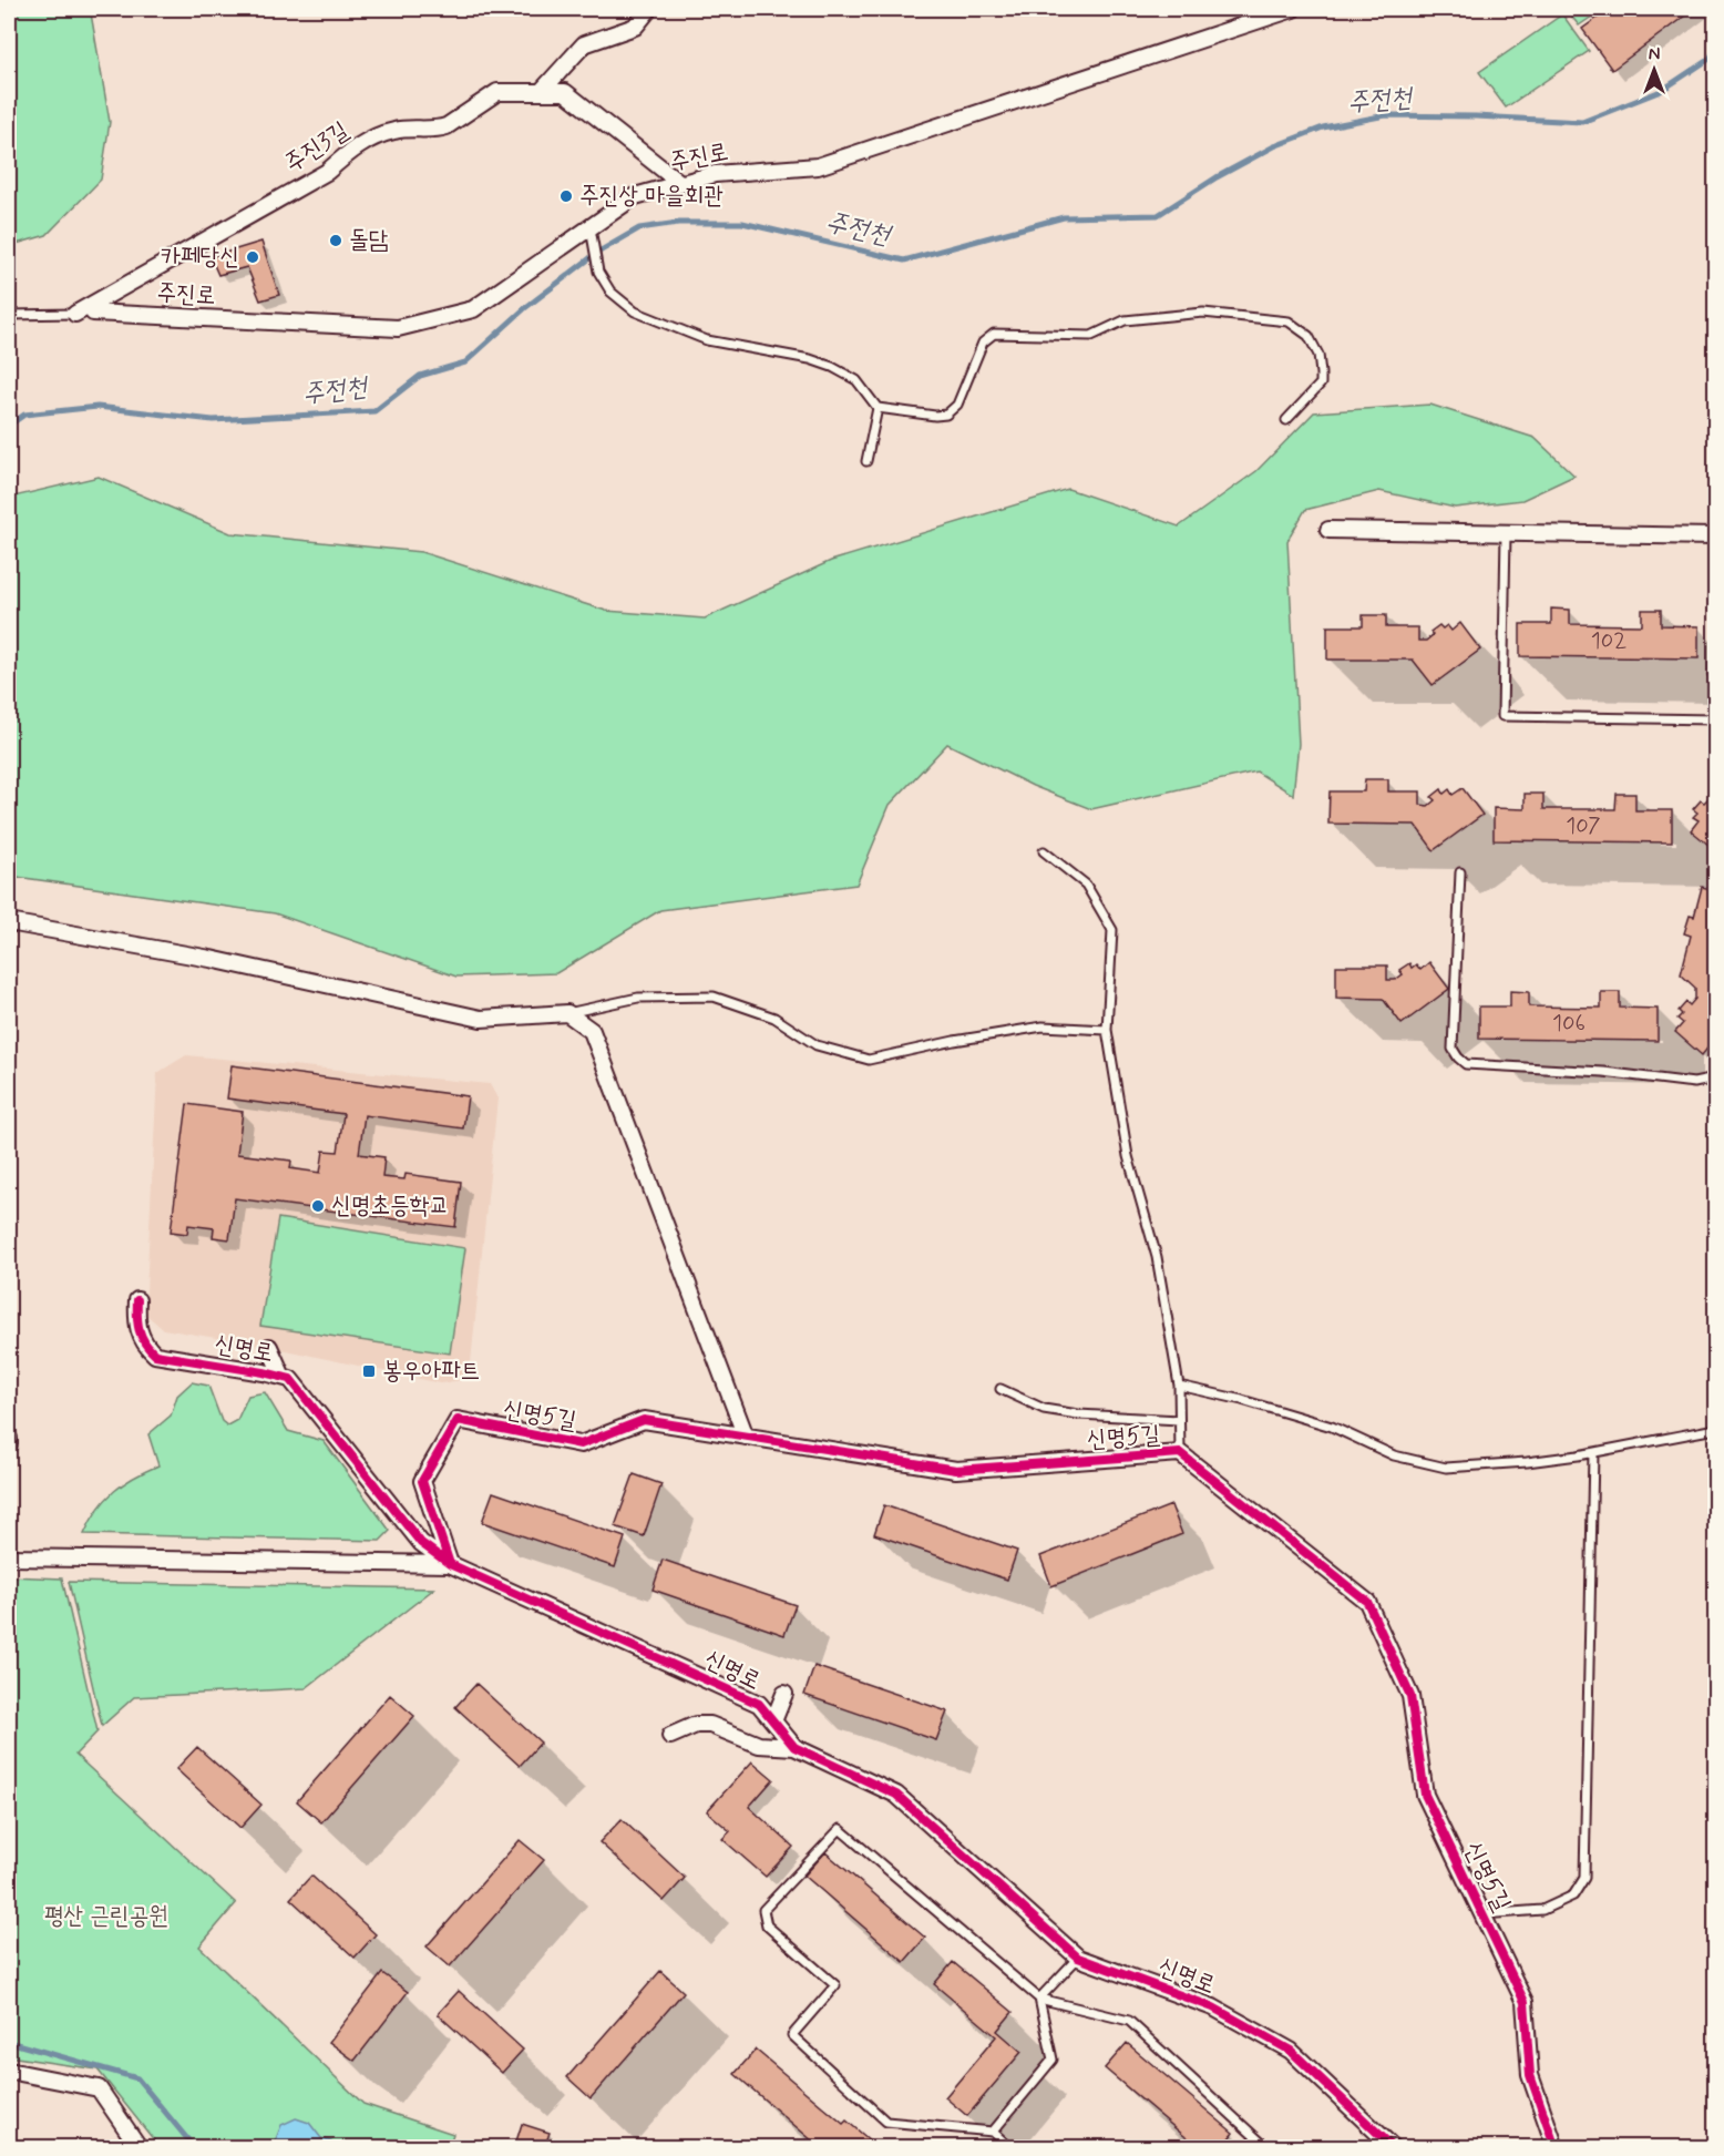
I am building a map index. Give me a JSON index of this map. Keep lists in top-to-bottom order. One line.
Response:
{"streets":{"street":["주진3길","주진로","신명로","신명5길"]},"crossings":[["주진3길","주진로"],["신명로","신명5길"]],"water":["주전천"],"parks":["평산 근린공원"],"places":{"other":["주진상 마을회관","돌담","카페당신","신명초등학교"],"transit":["봉우아파트"]},"house_numbers":["102","107","106"],"north":"top"}
